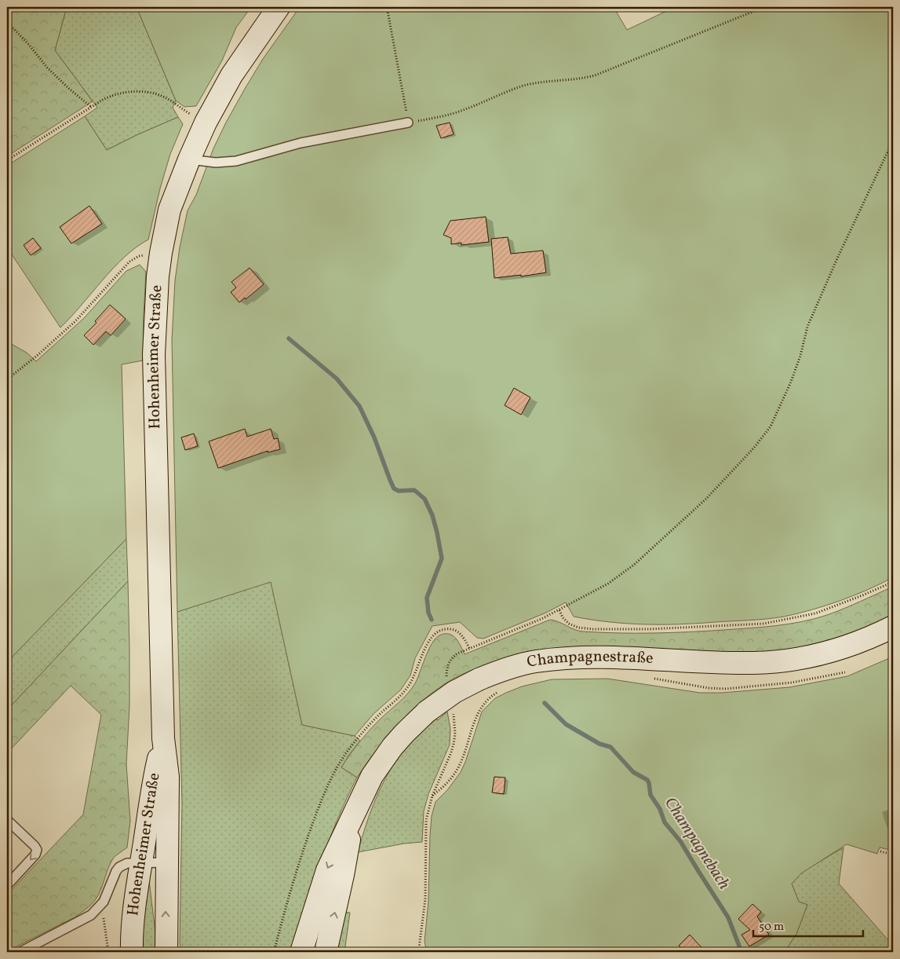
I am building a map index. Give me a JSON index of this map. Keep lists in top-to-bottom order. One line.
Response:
{"streets":{"main road":["Hohenheimer Straße","Champagnestraße"]},"water":["Champagnebach"],"scale_bar":"50 m"}
